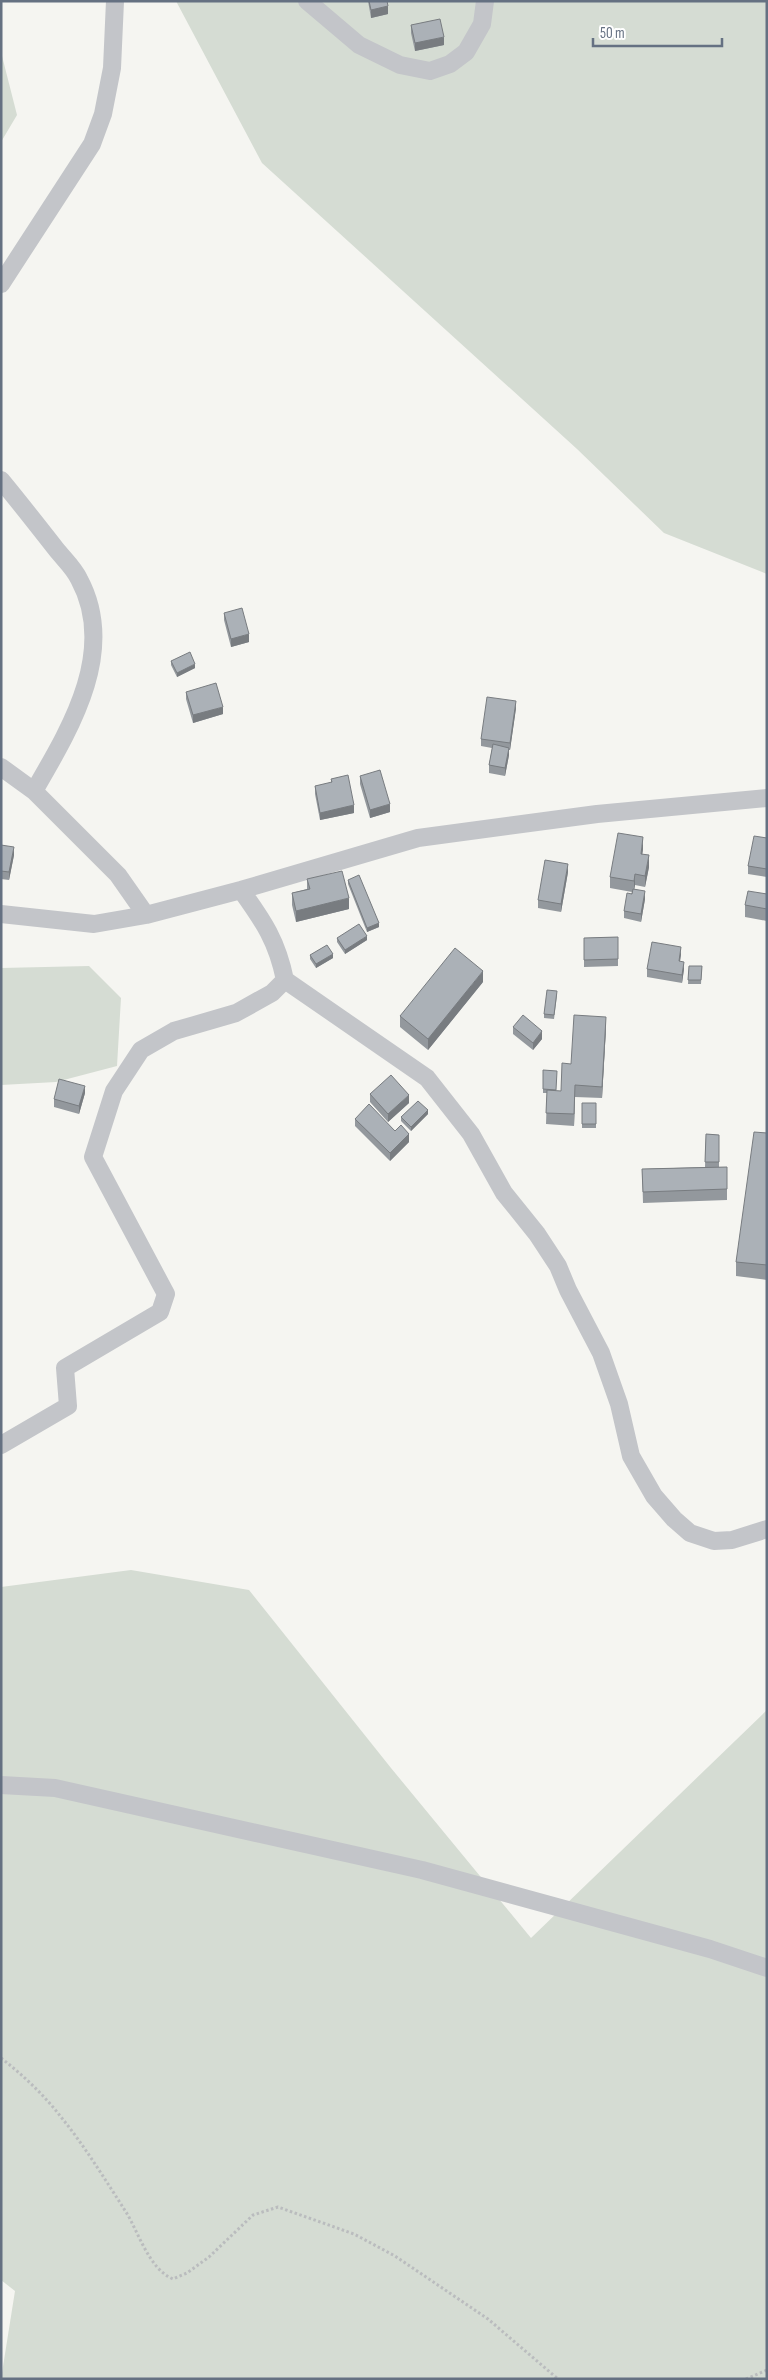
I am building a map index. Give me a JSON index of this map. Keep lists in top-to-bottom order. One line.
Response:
{"scale_bar":"50 m"}
